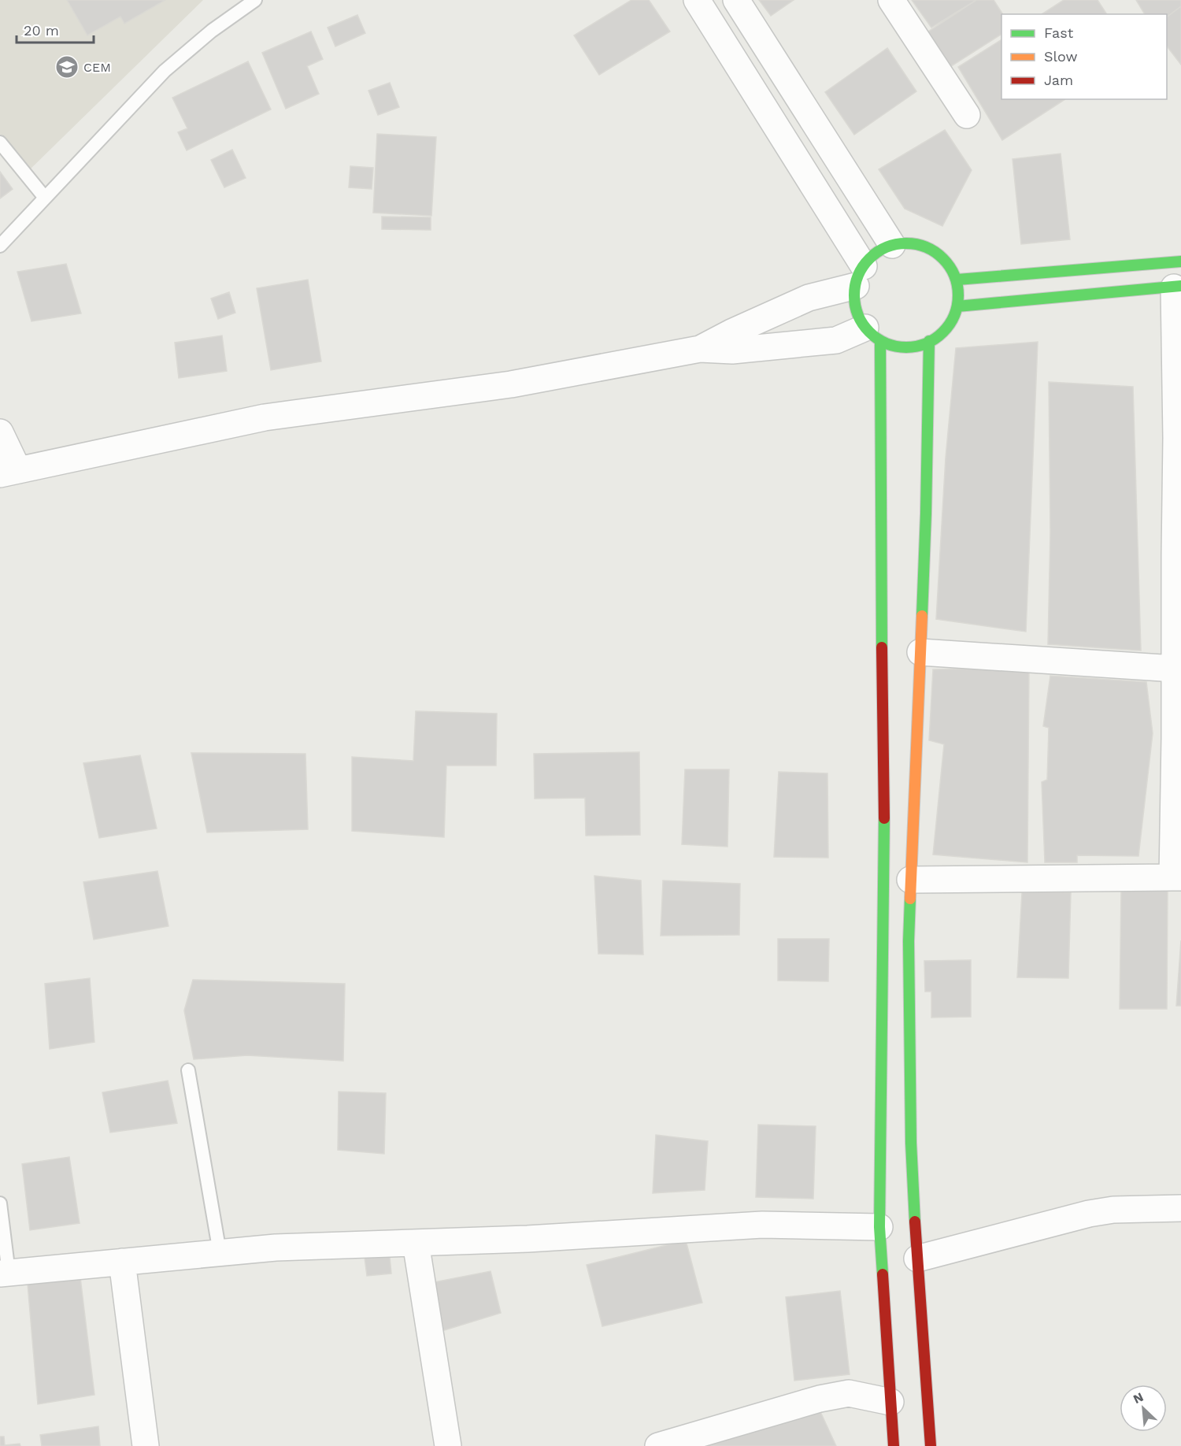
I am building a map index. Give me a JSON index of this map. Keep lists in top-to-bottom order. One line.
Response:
{"places":{"school or university":["CEM"]},"legend":["Fast","Slow","Jam"],"scale_bar":"20 m","north":"top left"}
